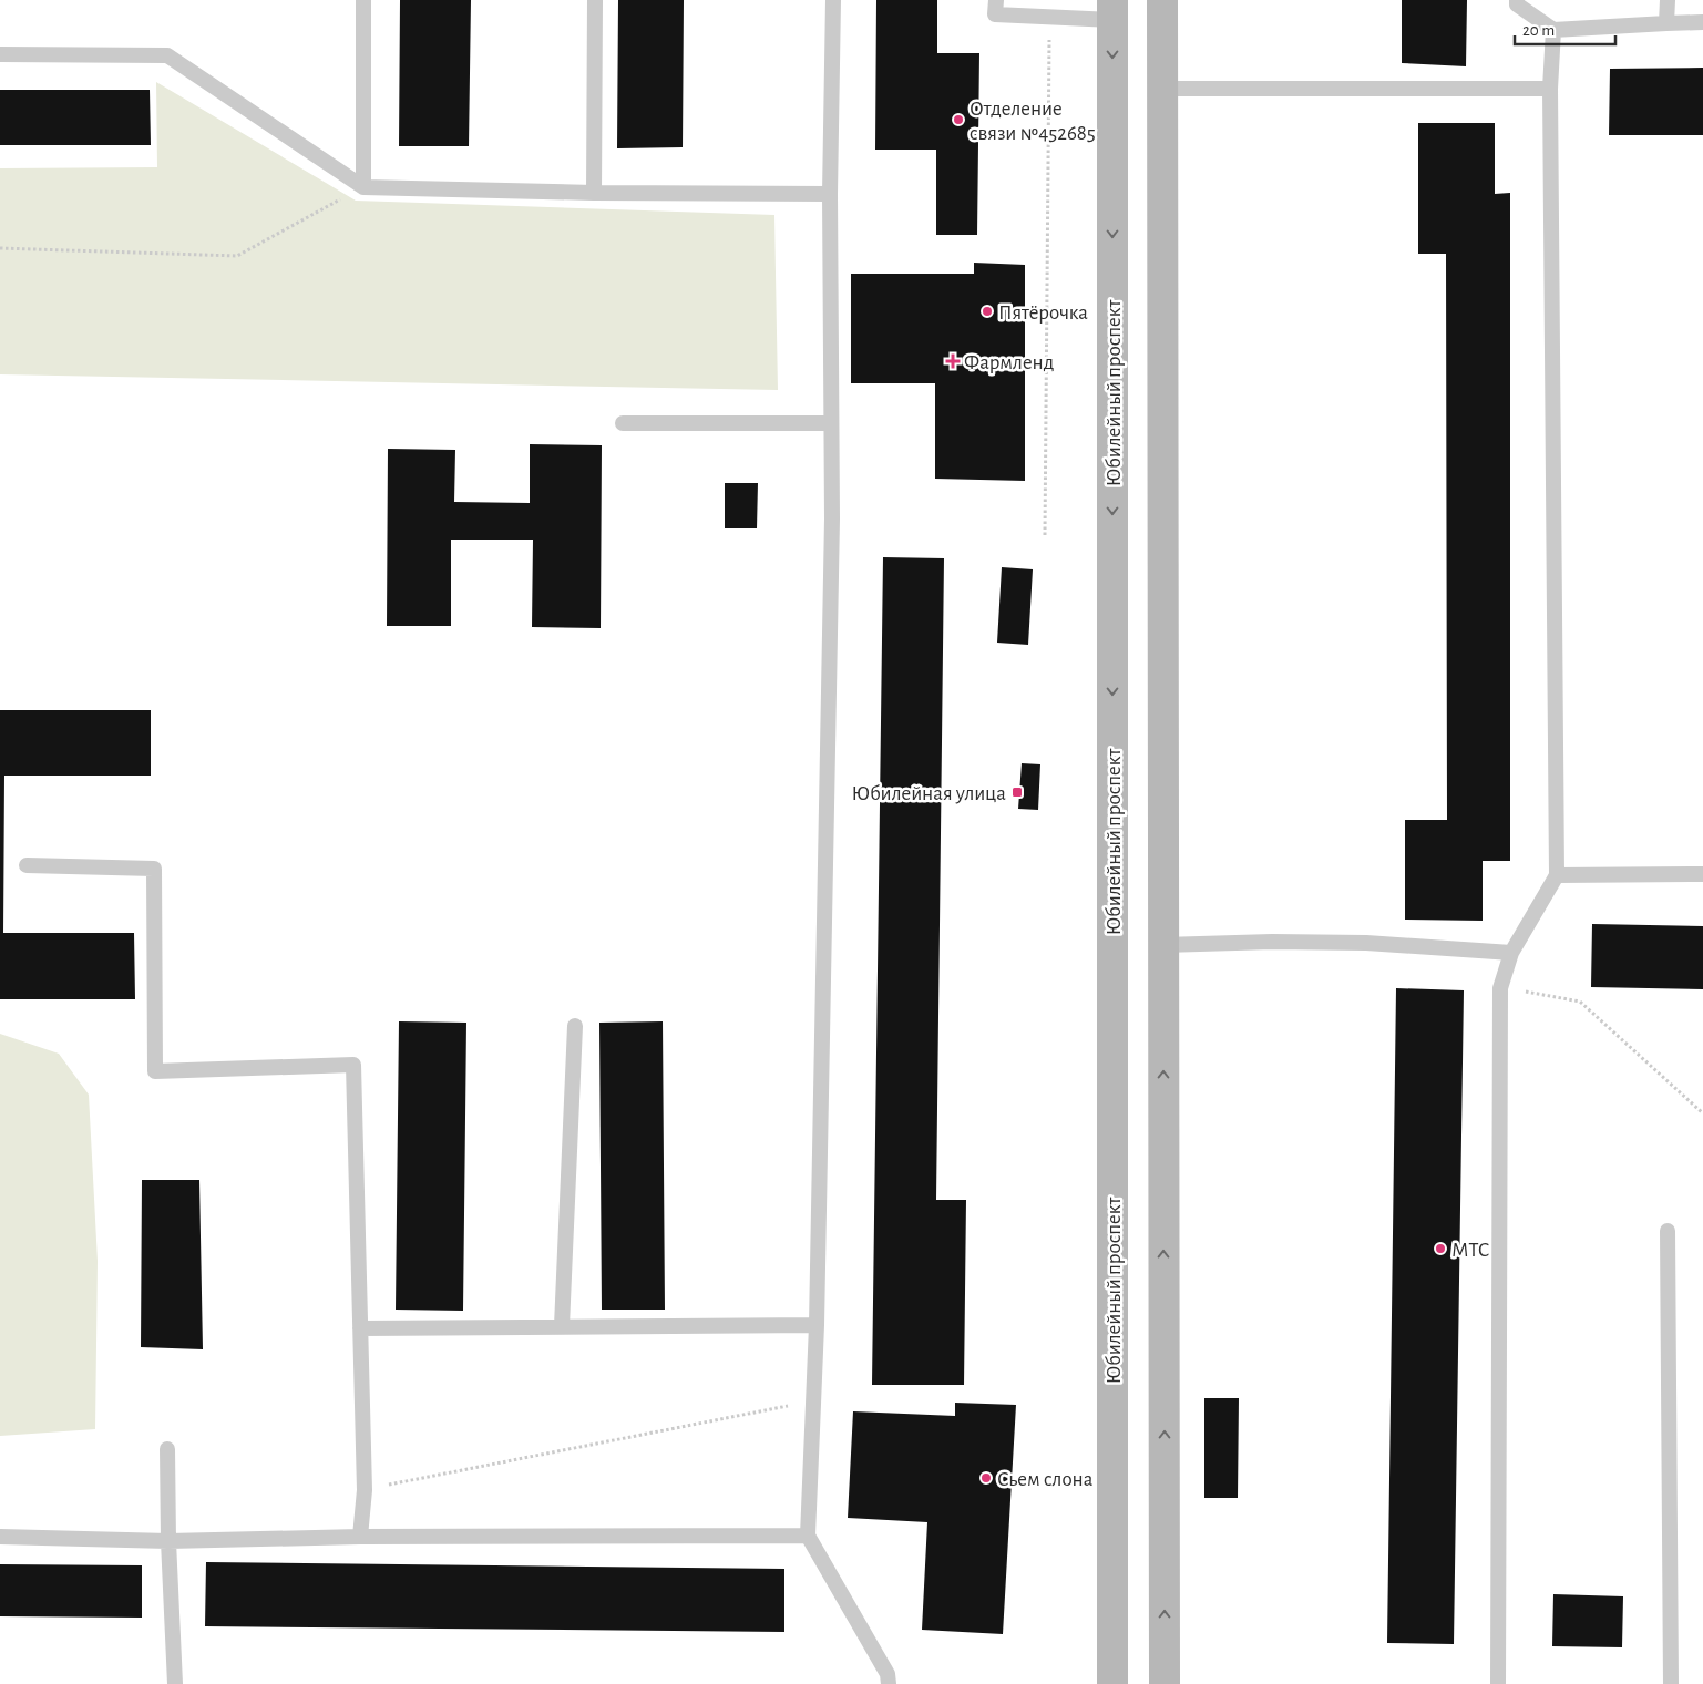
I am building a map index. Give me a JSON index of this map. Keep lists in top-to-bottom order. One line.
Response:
{"streets":{"main road":["Юбилейный проспект"]},"places":{"other":["Отделение связи №452685","Пятёрочка","МТС","Сьем слона"],"health":["Фармленд"],"transit":["Юбилейная улица"]},"scale_bar":"20 m"}
